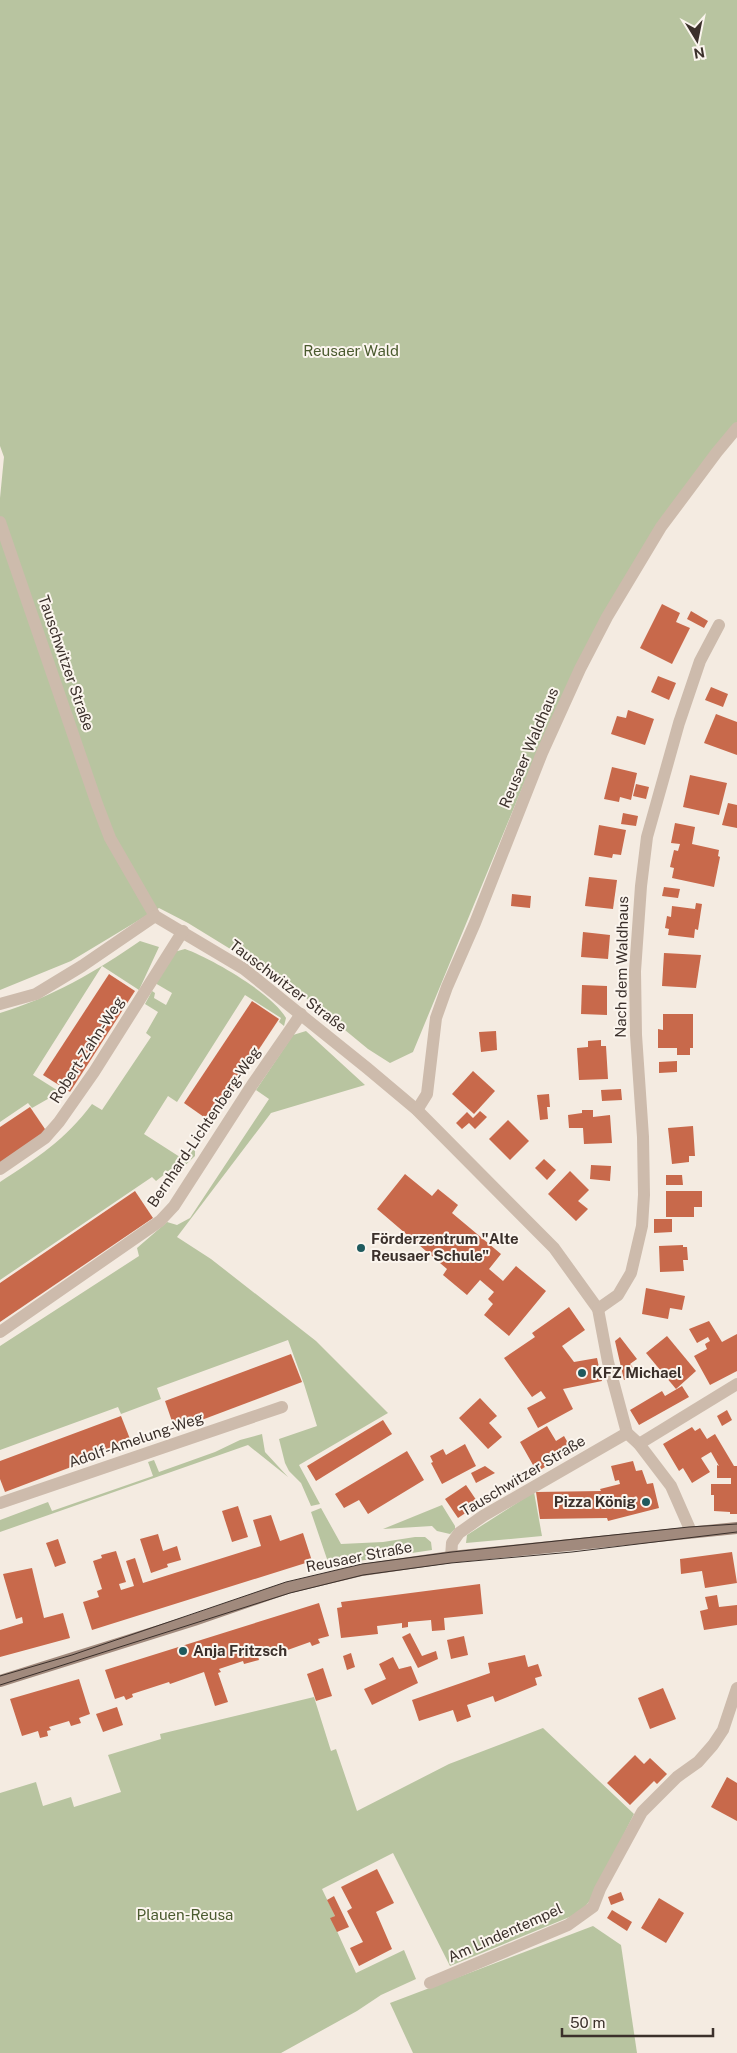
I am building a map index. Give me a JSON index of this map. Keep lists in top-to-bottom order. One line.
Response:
{"streets":{"street":["Tauschwitzer Straße","Reusaer Waldhaus","Nach dem Waldhaus","Robert-Zahn-Weg","Bernhard-Lichtenberg-Weg","Adolf-Amelung-Weg","Reusaer Straße","Am Lindentempel"]},"crossings":[["Tauschwitzer Straße","Reusaer Waldhaus"],["Tauschwitzer Straße","Nach dem Waldhaus"],["Tauschwitzer Straße","Robert-Zahn-Weg"],["Tauschwitzer Straße","Bernhard-Lichtenberg-Weg"],["Tauschwitzer Straße","Reusaer Straße"]],"parks":["Reusaer Wald","Plauen-Reusa"],"places":["Förderzentrum \"Alte Reusaer Schule\"","KFZ Michael","Pizza König","Anja Fritzsch"],"scale_bar":"50 m","north":"bottom"}
